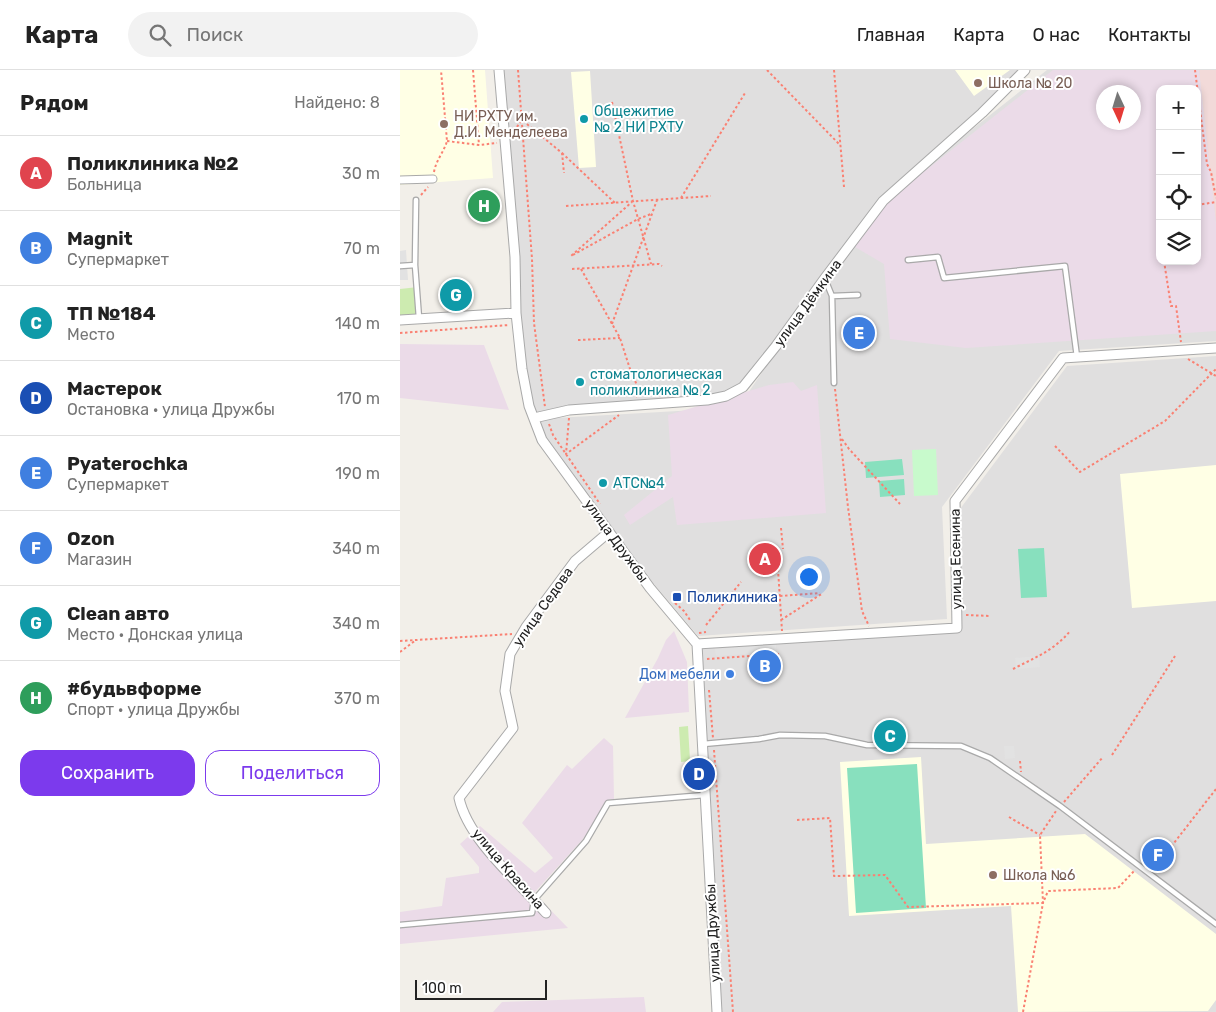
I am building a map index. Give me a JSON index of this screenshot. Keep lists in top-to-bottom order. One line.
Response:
{"streets":{"street":["улица Дёмкина","улица Дружбы","улица Есенина","улица Седова","улица Красина"]},"crossings":[["улица Дёмкина","улица Дружбы"],["улица Дружбы","улица Есенина"],["улица Дружбы","улица Седова"],["улица Седова","улица Красина"]],"places":{"other":["Школа № 20","Общежитие № 2 НИ РХТУ","НИ РХТУ им. Д.И. Менделеева","стоматологическая поликлиника № 2","АТС№4","Дом мебели","Школа №6"],"transit":["Поликлиника"]},"scale_bar":"100 m","north":"bottom","page":{"header":"Карта","search":"Поиск","nav":["Главная","Карта","О нас","Контакты"],"heading":["Рядом","Найдено: 8"],"map_buttons":["+","−"],"list":[{"mark":"A","name":"Поликлиника №2","note":"Больница","value":"30 m"},{"mark":"B","name":"Magnit","note":"Супермаркет","value":"70 m"},{"mark":"C","name":"ТП №184","note":"Место","value":"140 m"},{"mark":"D","name":"Мастерок","note":"Остановка · улица Дружбы","value":"170 m"},{"mark":"E","name":"Pyaterochka","note":"Супермаркет","value":"190 m"},{"mark":"F","name":"Ozon","note":"Магазин","value":"340 m"},{"mark":"G","name":"Сlean авто","note":"Место · Донская улица","value":"340 m"},{"mark":"H","name":"#будьвформе","note":"Спорт · улица Дружбы","value":"370 m"}],"pins":["H","G","E","A","B","C","D","F"],"buttons":["Сохранить","Поделиться"],"scale":"100 m"}}
